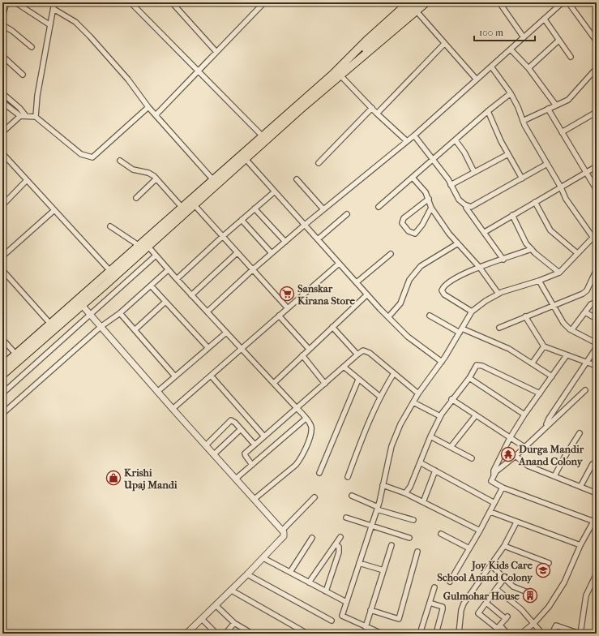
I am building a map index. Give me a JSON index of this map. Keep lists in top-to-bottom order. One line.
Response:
{"places":{"supermarket":["Sanskar Kirana Store"],"temple":["Durga Mandir Anand Colony"],"shop":["Krishi Upaj Mandi"],"school or university":["Joy Kids Care School Anand Colony"],"building":["Gulmohar House"]},"scale_bar":"100 m"}
